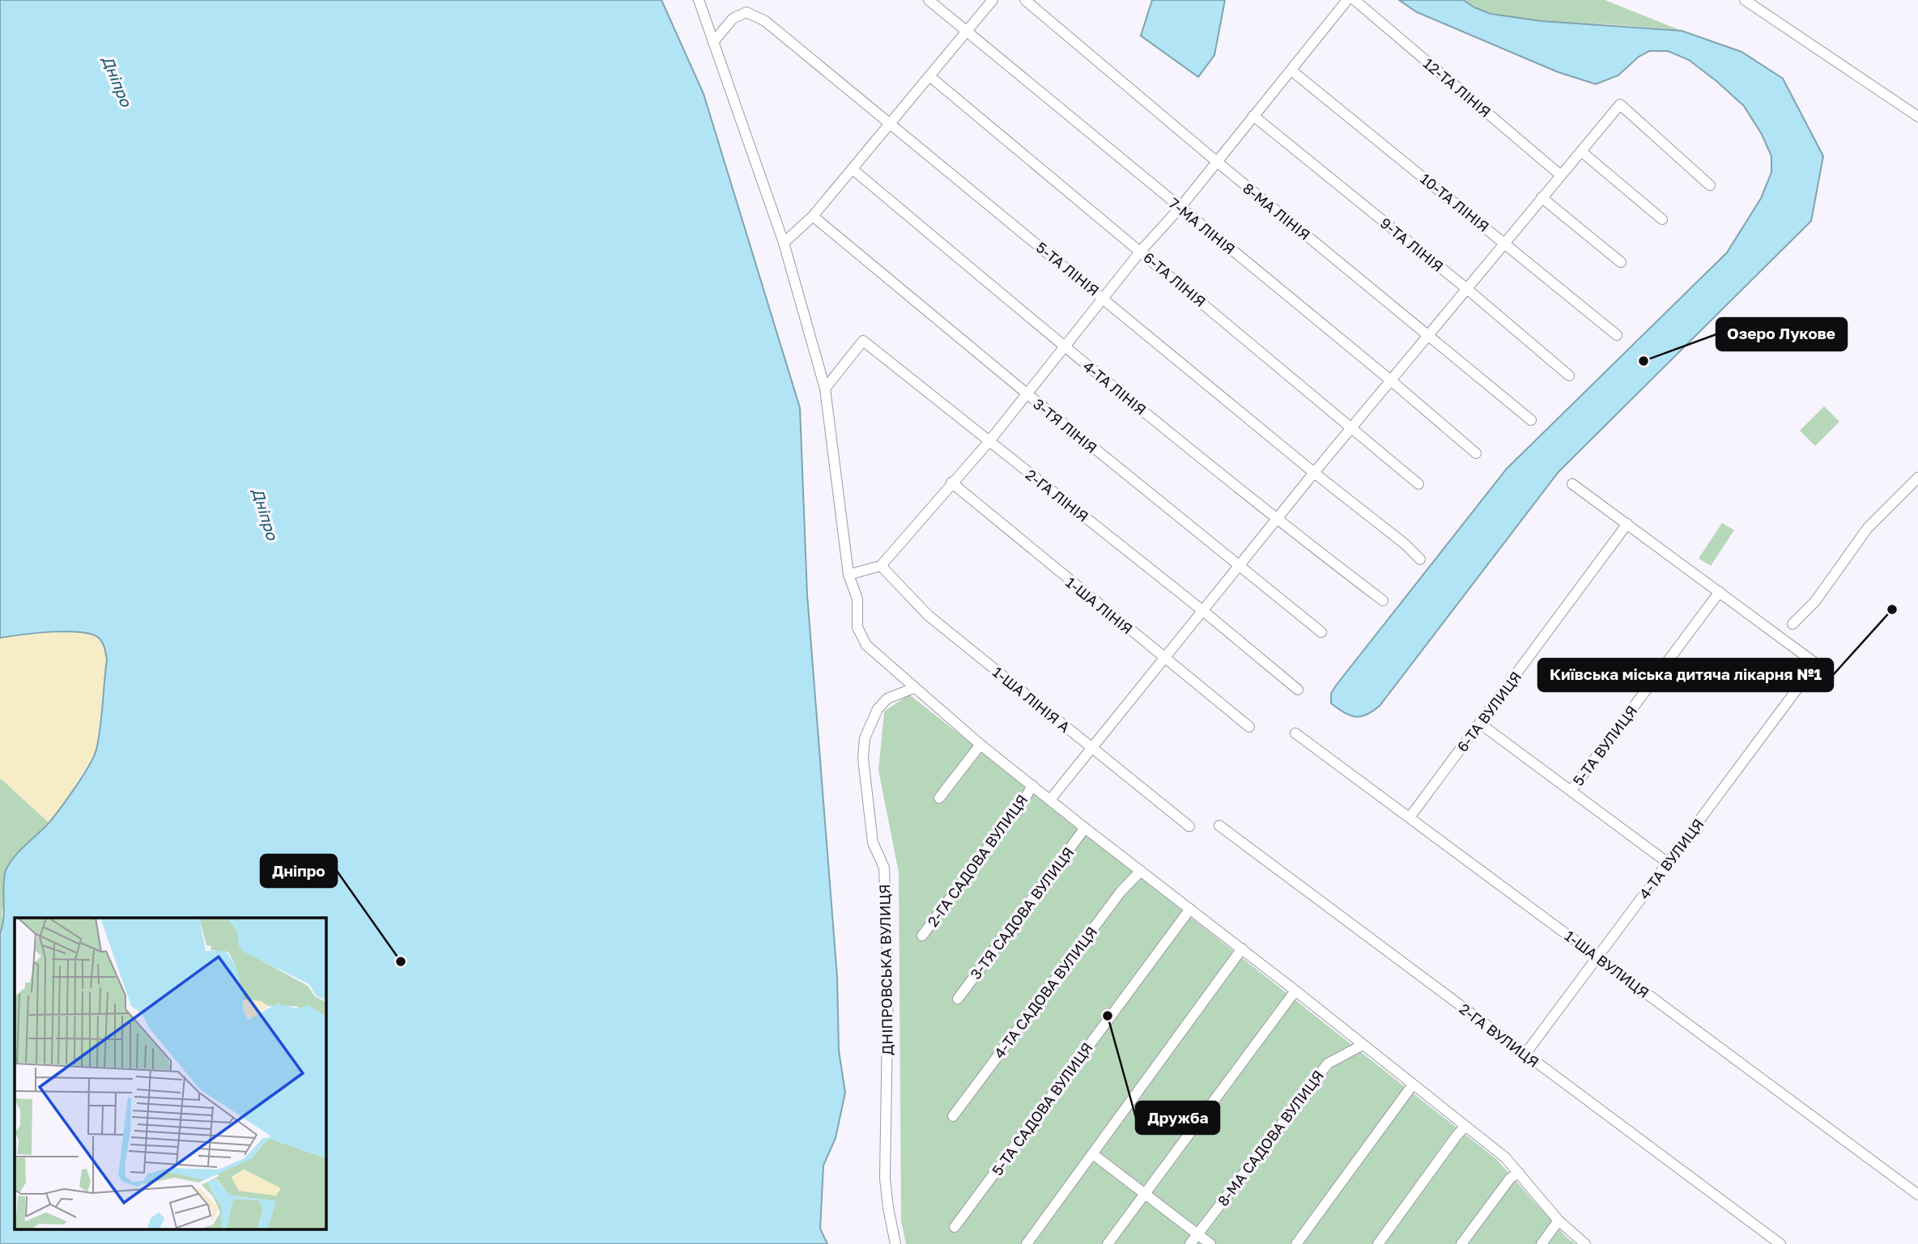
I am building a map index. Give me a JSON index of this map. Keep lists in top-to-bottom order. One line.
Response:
{"streets":{"street":["12-ТА ЛІНІЯ","10-ТА ЛІНІЯ","8-МА ЛІНІЯ","7-МА ЛІНІЯ","9-ТА ЛІНІЯ","5-ТА ЛІНІЯ","6-ТА ЛІНІЯ","4-ТА ЛІНІЯ","3-ТЯ ЛІНІЯ","2-ГА ЛІНІЯ","1-ША ЛІНІЯ","1-ША ЛІНІЯ А","6-ТА ВУЛИЦЯ","5-ТА ВУЛИЦЯ","4-ТА ВУЛИЦЯ","2-ГА САДОВА ВУЛИЦЯ","3-ТЯ САДОВА ВУЛИЦЯ","1-ША ВУЛИЦЯ","ДНІПРОВСЬКА ВУЛИЦЯ","4-ТА САДОВА ВУЛИЦЯ","2-ГА ВУЛИЦЯ","5-ТА САДОВА ВУЛИЦЯ","8-МА САДОВА ВУЛИЦЯ"]},"crossings":[["6-ТА ВУЛИЦЯ","1-ША ВУЛИЦЯ"],["5-ТА ВУЛИЦЯ","4-ТА ВУЛИЦЯ"],["4-ТА ВУЛИЦЯ","1-ША ВУЛИЦЯ"],["4-ТА ВУЛИЦЯ","2-ГА ВУЛИЦЯ"]],"water":["Дніпро"],"places":["Озеро Лукове","Київська міська дитяча лікарня №1","Дніпро","Дружба"]}
